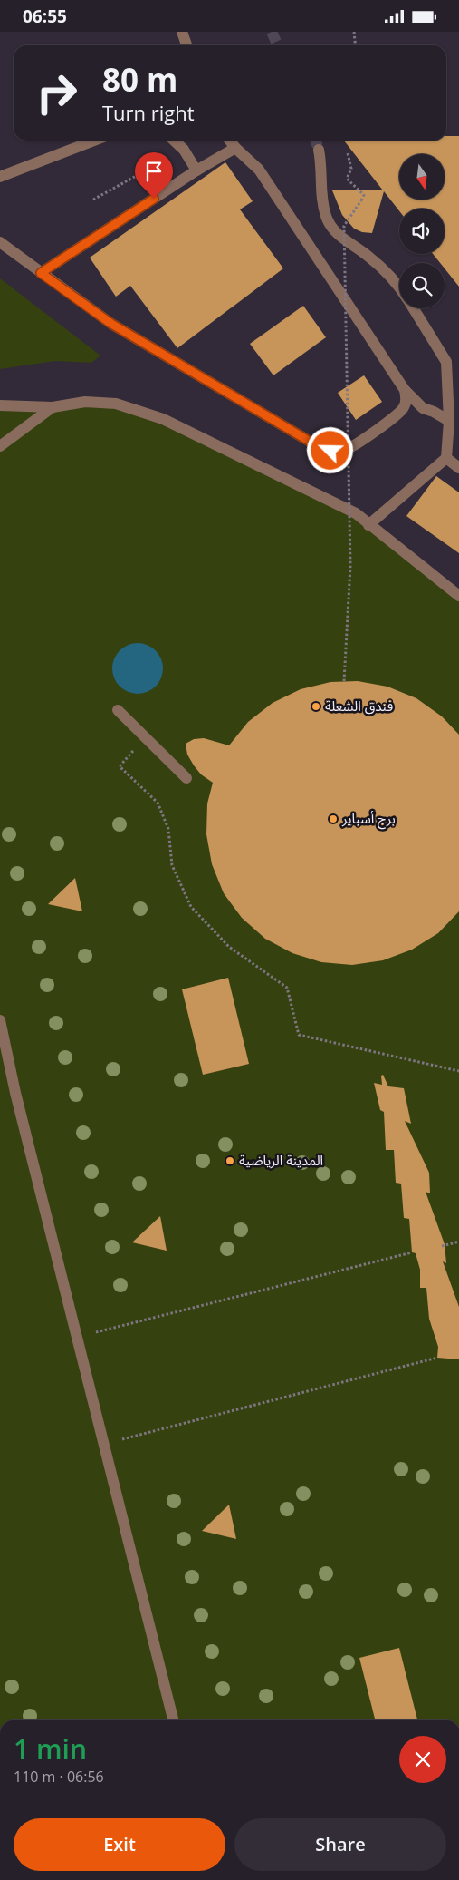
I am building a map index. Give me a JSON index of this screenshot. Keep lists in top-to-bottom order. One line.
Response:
{"places":["فندق الشعلة","برج أسباير","المدينة الرياضية"],"north":"bottom","page":{"status":"06:55","turn":["80 m","Turn right"],"heading":["1 min","110 m · 06:56"],"buttons":["Exit","Share"]}}
